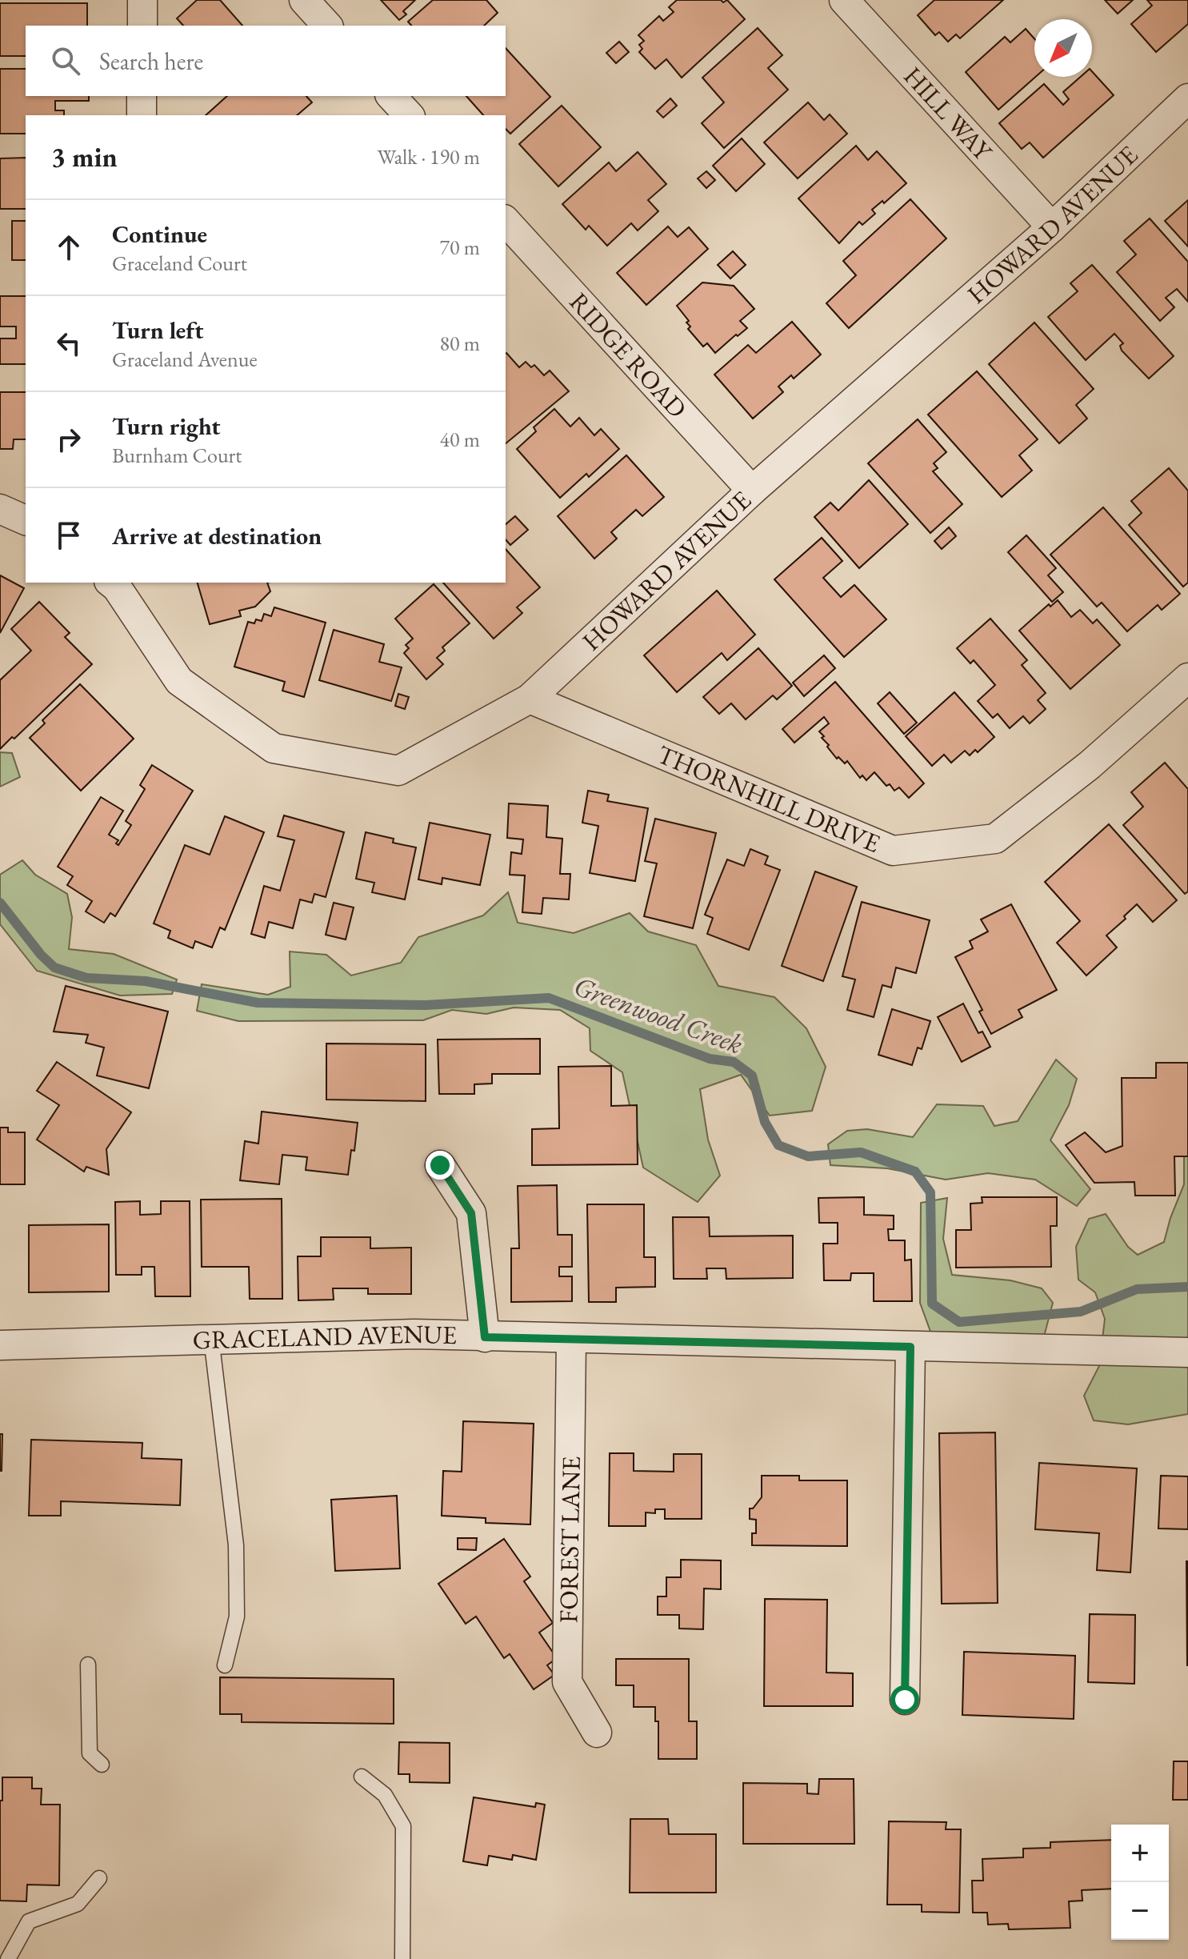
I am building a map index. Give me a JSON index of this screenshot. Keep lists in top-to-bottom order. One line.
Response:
{"streets":{"street":["HILL WAY","HOWARD AVENUE","RIDGE ROAD","THORNHILL DRIVE","GRACELAND AVENUE","FOREST LANE"]},"crossings":[["HILL WAY","HOWARD AVENUE"],["HOWARD AVENUE","RIDGE ROAD"],["HOWARD AVENUE","THORNHILL DRIVE"],["GRACELAND AVENUE","FOREST LANE"]],"water":["Greenwood Creek"],"north":"bottom left","page":{"search":"Search here","heading":["3 min","Walk · 190 m"],"list":[["Continue","Graceland Court","70 m"],["Turn left","Graceland Avenue","80 m"],["Turn right","Burnham Court","40 m"],"Arrive at destination"],"map_buttons":["+","−"]}}
